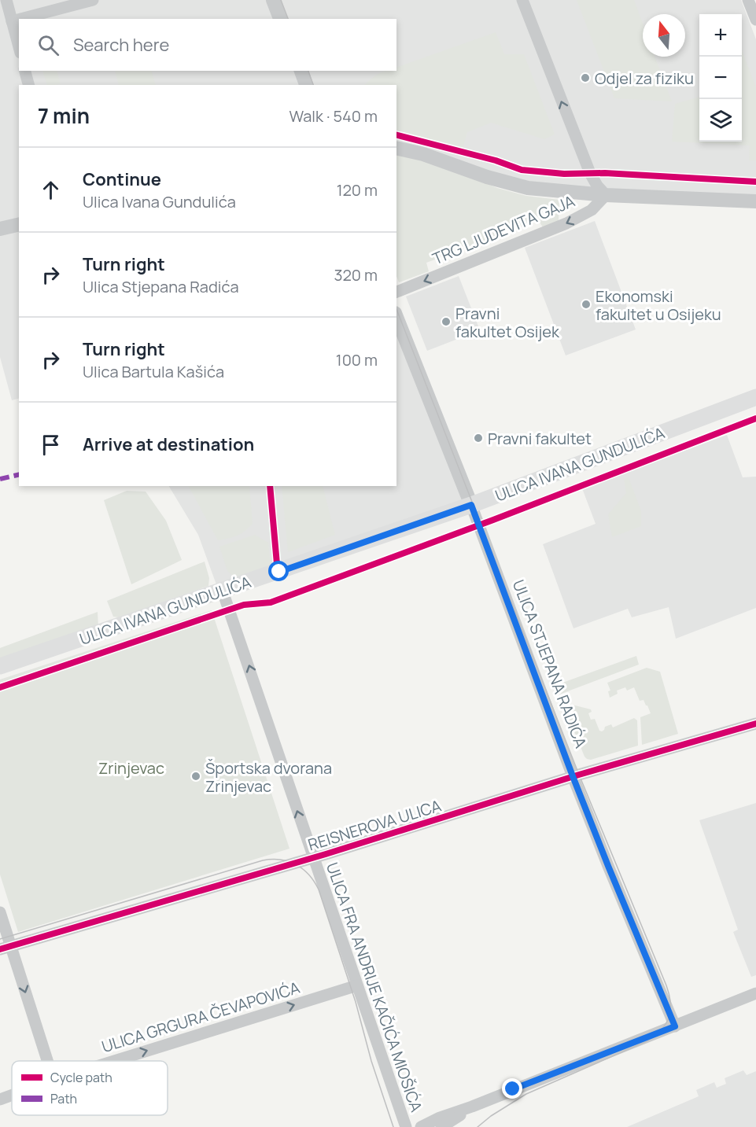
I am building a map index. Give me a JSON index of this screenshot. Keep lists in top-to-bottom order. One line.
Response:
{"streets":{"main road":["ULICA IVANA GUNDULIĆA"],"street":["TRG LJUDEVITA GAJA","ULICA STJEPANA RADIĆA","REISNEROVA ULICA","ULICA FRA ANDRIJE KAČIĆA MIOŠIĆA","ULICA GRGURA ČEVAPOVIĆA"]},"crossings":[["ULICA IVANA GUNDULIĆA","ULICA STJEPANA RADIĆA"],["ULICA STJEPANA RADIĆA","REISNEROVA ULICA"],["REISNEROVA ULICA","ULICA FRA ANDRIJE KAČIĆA MIOŠIĆA"],["ULICA FRA ANDRIJE KAČIĆA MIOŠIĆA","ULICA GRGURA ČEVAPOVIĆA"]],"one_way":["TRG LJUDEVITA GAJA","ULICA GRGURA ČEVAPOVIĆA"],"parks":["Zrinjevac"],"places":["Odjel za fiziku","Ekonomski fakultet u Osijeku","Pravni fakultet Osijek","Pravni fakultet","Športska dvorana Zrinjevac"],"legend":["Cycle path","Path"],"north":"top","page":{"map_buttons":["+","−"],"search":"Search here","heading":["7 min","Walk · 540 m"],"list":[["Continue","Ulica Ivana Gundulića","120 m"],["Turn right","Ulica Stjepana Radića","320 m"],["Turn right","Ulica Bartula Kašića","100 m"],"Arrive at destination"]}}
